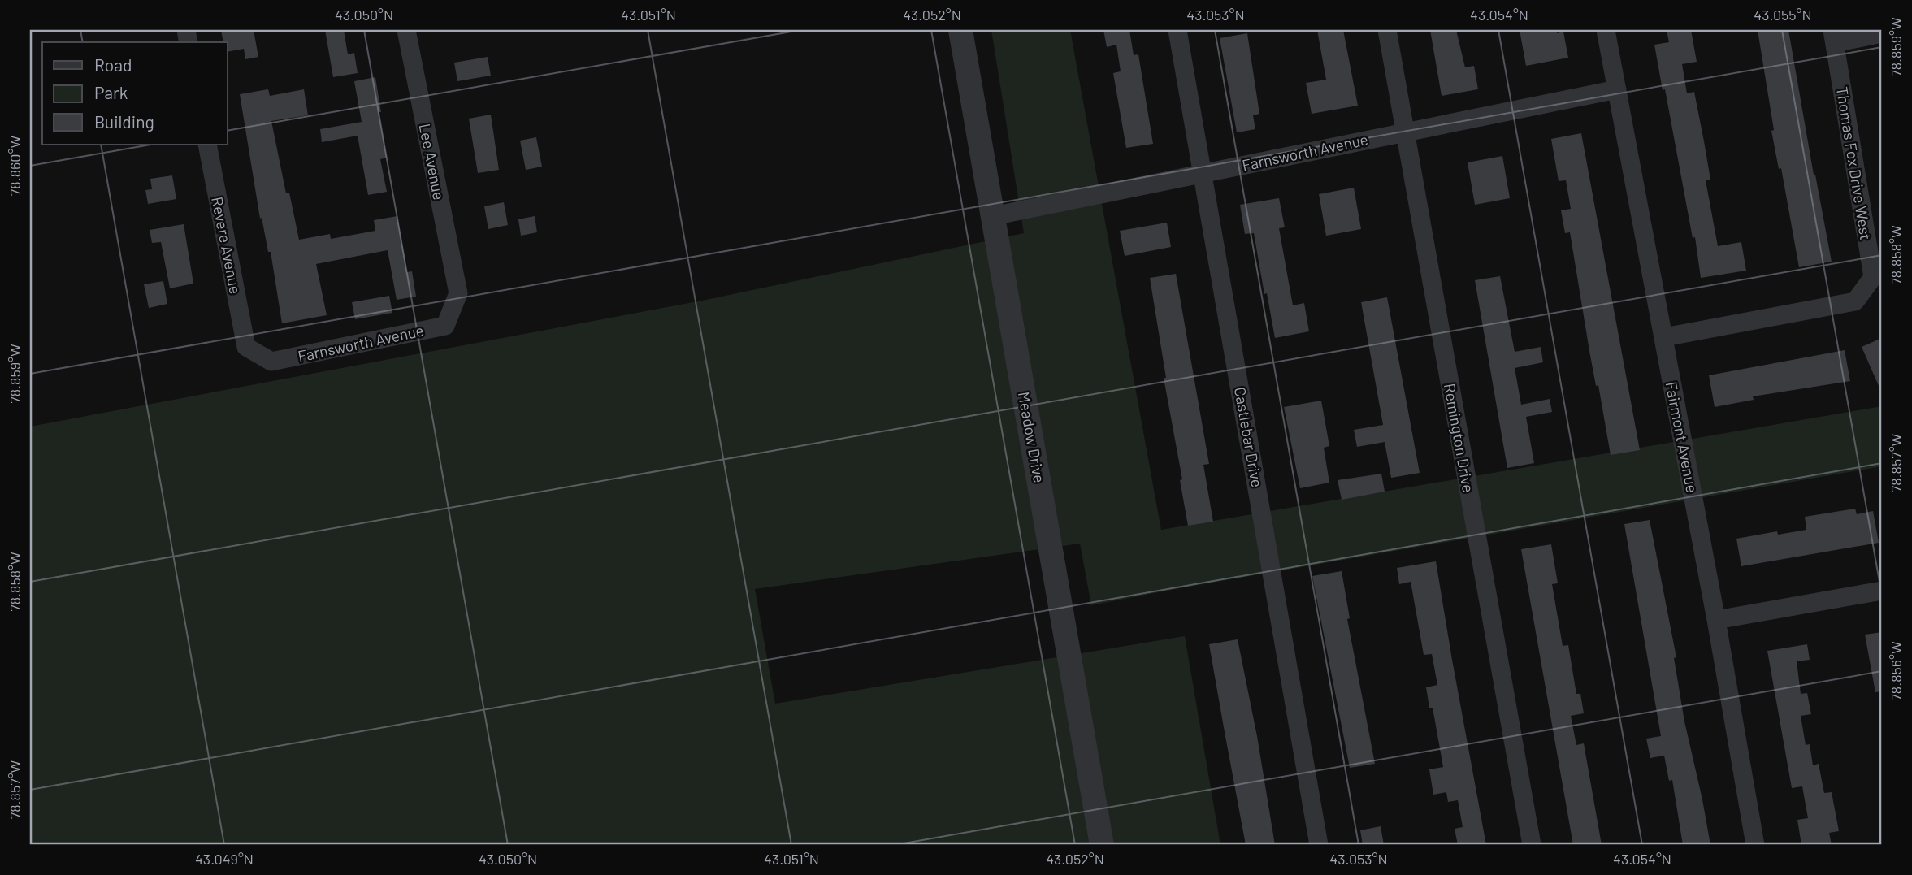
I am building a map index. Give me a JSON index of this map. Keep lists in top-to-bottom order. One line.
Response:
{"streets":{"street":["Farnsworth Avenue","Lee Avenue","Thomas Fox Drive West","Revere Avenue","Meadow Drive","Castlebar Drive","Fairmont Avenue","Remington Drive"]},"crossings":[["Farnsworth Avenue","Lee Avenue"],["Farnsworth Avenue","Revere Avenue"],["Farnsworth Avenue","Meadow Drive"],["Farnsworth Avenue","Castlebar Drive"],["Farnsworth Avenue","Fairmont Avenue"],["Farnsworth Avenue","Remington Drive"],["Thomas Fox Drive West","Fairmont Avenue"]],"legend":["Road","Park","Building"],"coordinates":["43.050°N","43.051°N","43.052°N","43.053°N","43.054°N","43.055°N","78.859°W","78.860°W","78.858°W","78.857°W","78.856°W","43.049°N"]}
